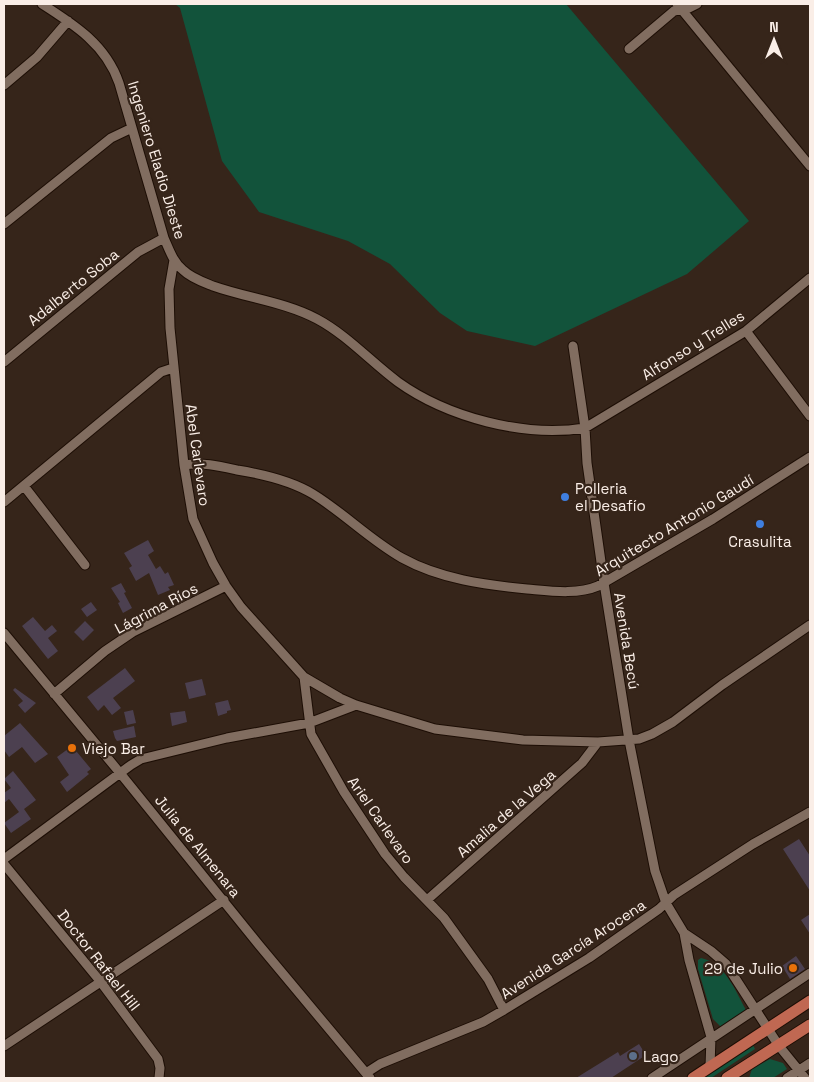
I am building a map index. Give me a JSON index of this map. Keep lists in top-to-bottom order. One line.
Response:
{"streets":{"street":["Ingeniero Eladio Dieste","Adalberto Soba","Alfonso y Trelles","Abel Carlevaro","Arquitecto Antonio Gaudí","Lágrima Ríos","Avenida Becú","Amalia de la Vega","Ariel Carlevaro","Julia de Almenara","Avenida García Arocena","Doctor Rafael Hill"]},"crossings":[["Ingeniero Eladio Dieste","Adalberto Soba"],["Ingeniero Eladio Dieste","Alfonso y Trelles"],["Ingeniero Eladio Dieste","Abel Carlevaro"],["Ingeniero Eladio Dieste","Avenida Becú"],["Alfonso y Trelles","Avenida Becú"],["Abel Carlevaro","Arquitecto Antonio Gaudí"],["Abel Carlevaro","Lágrima Ríos"],["Abel Carlevaro","Avenida Becú"],["Abel Carlevaro","Amalia de la Vega"],["Abel Carlevaro","Ariel Carlevaro"],["Arquitecto Antonio Gaudí","Avenida Becú"],["Lágrima Ríos","Julia de Almenara"],["Avenida Becú","Avenida García Arocena"],["Amalia de la Vega","Ariel Carlevaro"],["Ariel Carlevaro","Avenida García Arocena"],["Julia de Almenara","Avenida García Arocena"]],"places":["Polleria el Desafío","Crasulita","Viejo Bar","29 de Julio","Lago"],"north":"top"}
